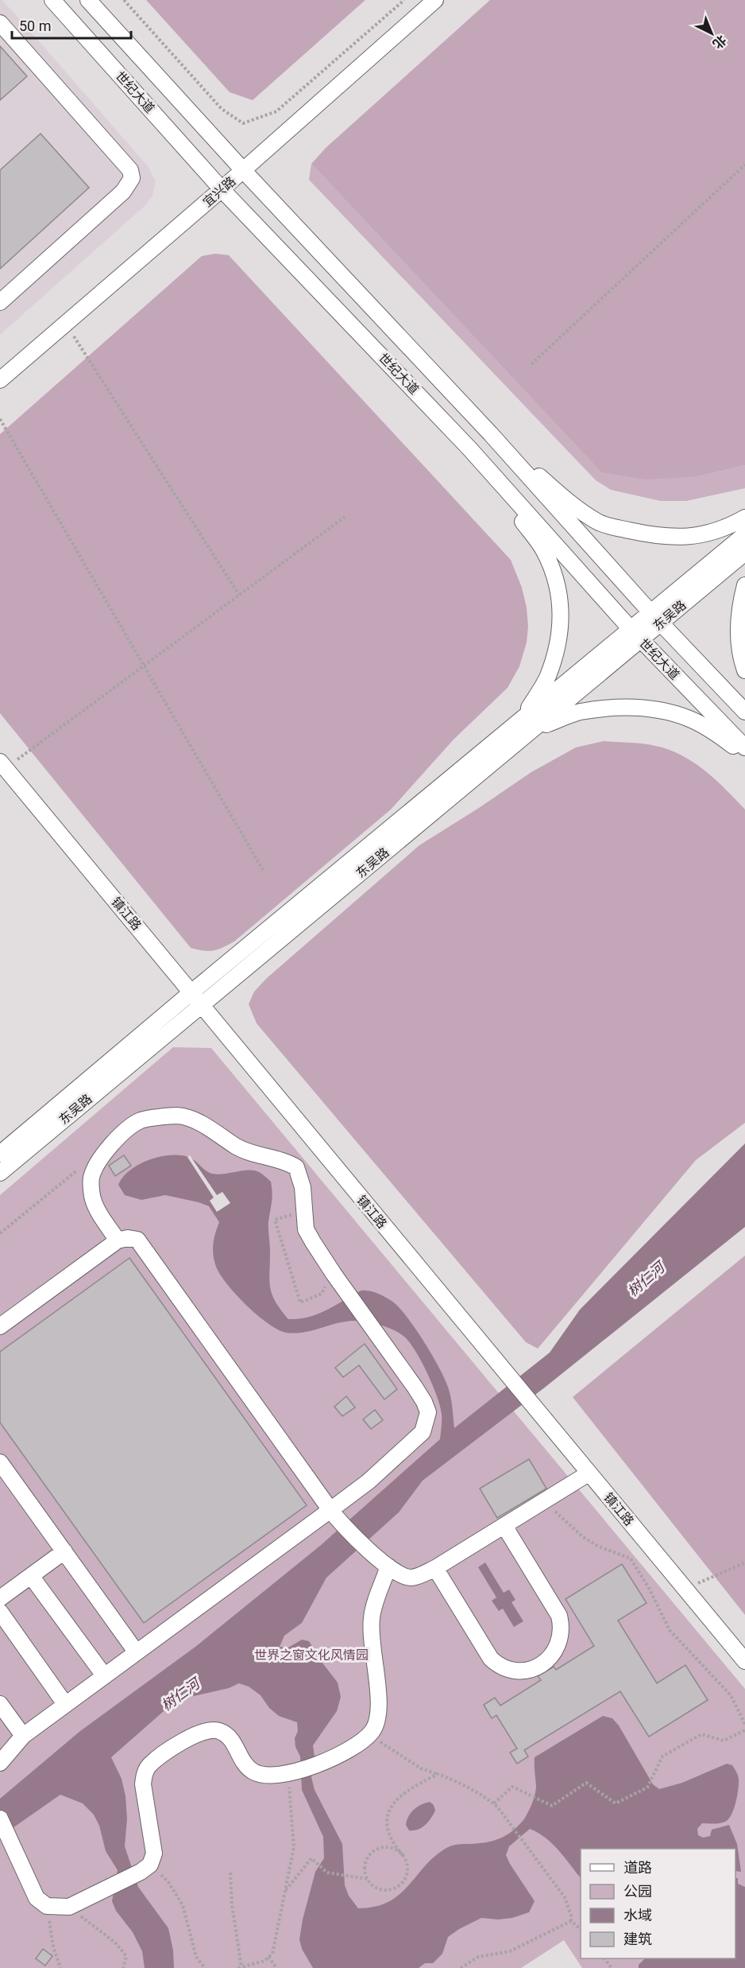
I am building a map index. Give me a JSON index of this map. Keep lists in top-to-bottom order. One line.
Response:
{"streets":{"street":["世纪大道","宜兴路","东吴路","镇江路"]},"crossings":[["世纪大道","宜兴路"],["世纪大道","东吴路"],["东吴路","镇江路"]],"water":["树仁河"],"parks":["世界之窗文化风情园"],"legend":["道路","公园","水域","建筑"],"scale_bar":"50 m","north":"bottom right"}
